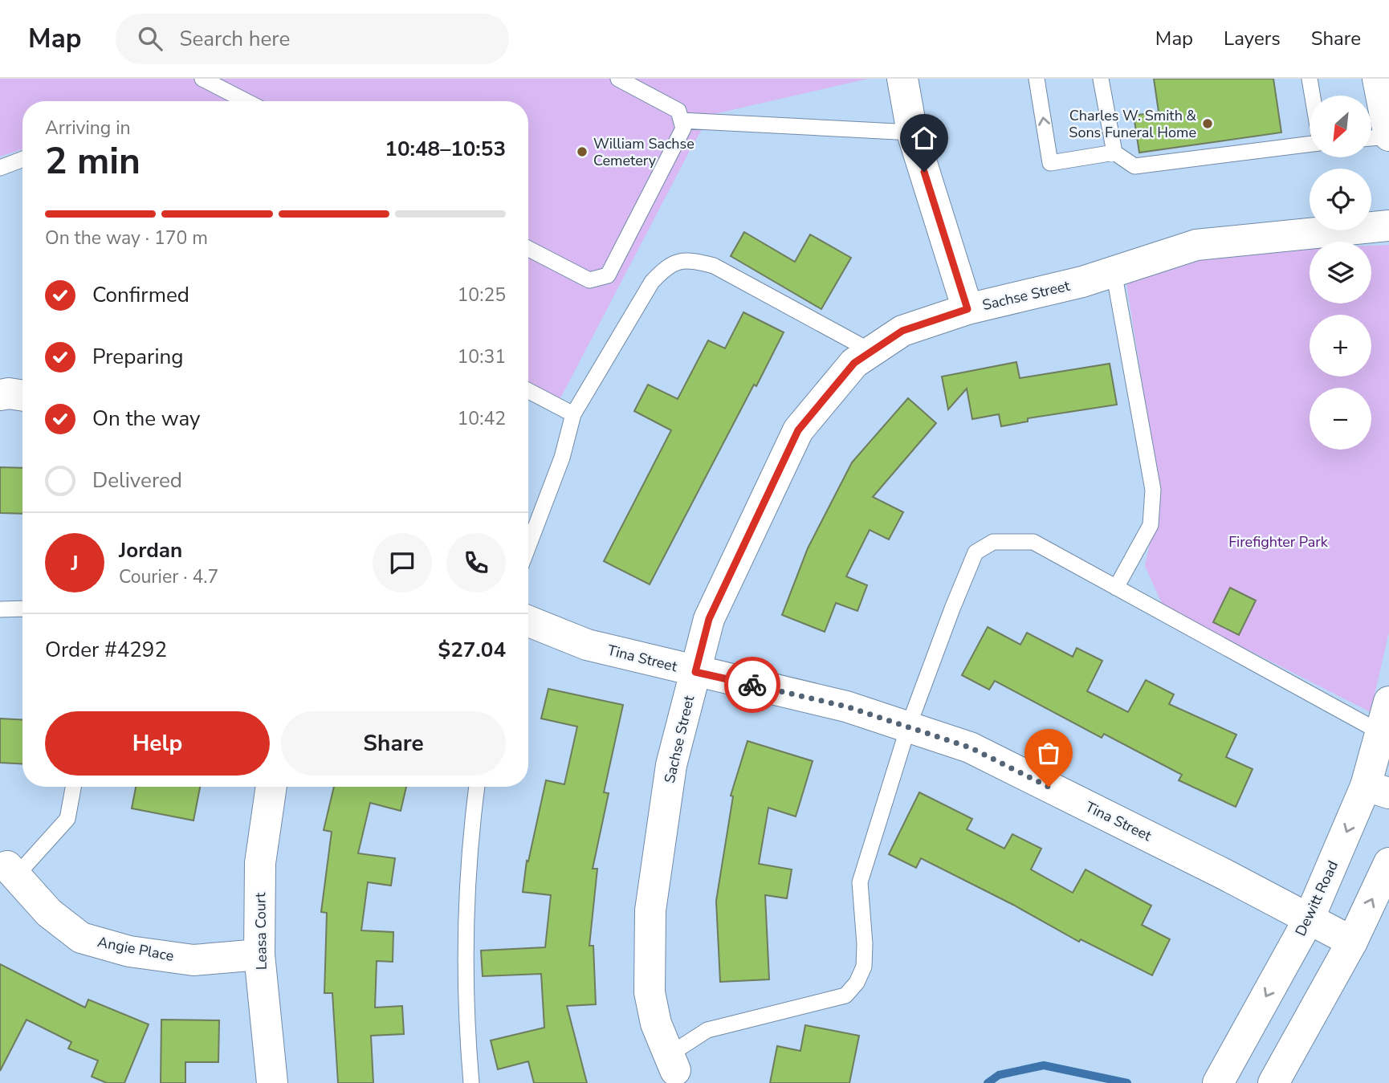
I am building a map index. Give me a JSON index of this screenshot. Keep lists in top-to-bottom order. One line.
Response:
{"streets":{"street":["Sachse Street","Tina Street","Dewitt Road","Leasa Court","Angie Place"]},"crossings":[["Sachse Street","Tina Street"],["Tina Street","Dewitt Road"],["Leasa Court","Angie Place"]],"parks":["Firefighter Park"],"places":["Charles W. Smith & Sons Funeral Home","William Sachse Cemetery"],"north":"bottom left","page":{"header":"Map","search":"Search here","nav":["Map","Layers","Share"],"map_buttons":["+","−"],"heading":["2 min","Arriving in","10:48–10:53"],"panel":["Jordan","Courier · 4.7","Order #4292","$27.04"],"bar":"On the way · 170 m","list":[["Confirmed","10:25"],["Preparing","10:31"],["On the way","10:42"],"Delivered"],"round":"J","buttons":["Help","Share"]}}
